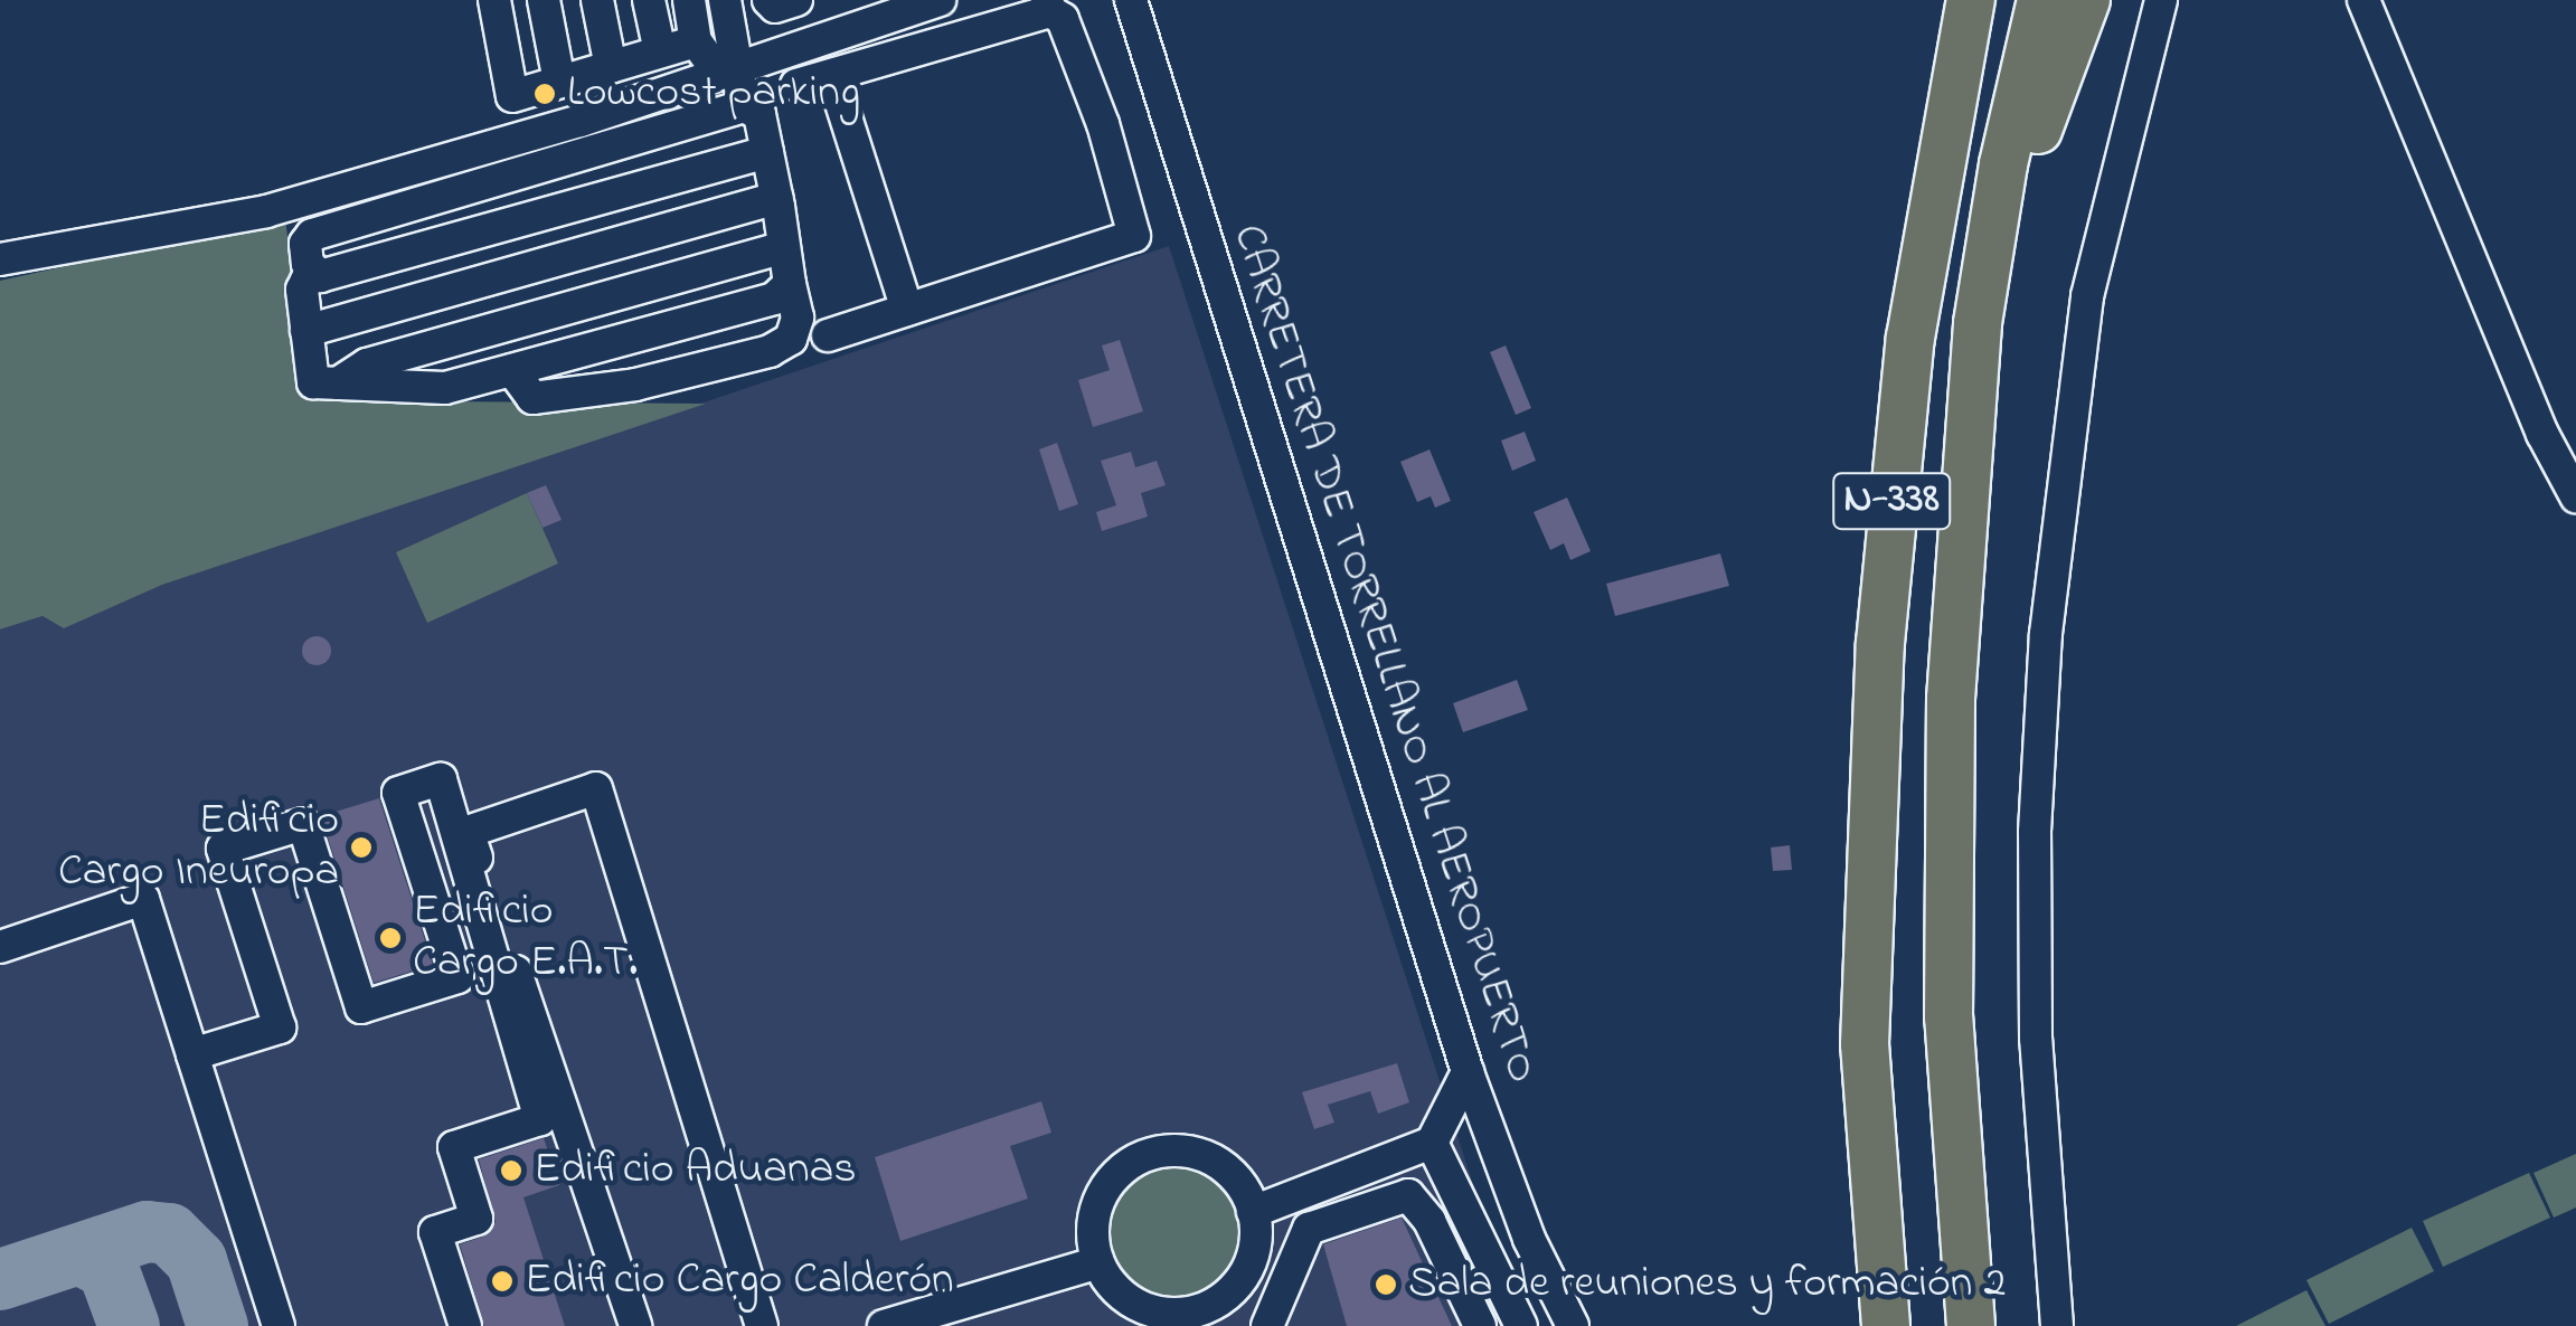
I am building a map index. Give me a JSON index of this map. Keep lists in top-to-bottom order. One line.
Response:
{"streets":{"highway":["N-338"],"street":["CARRETERA DE TORRELLANO AL AEROPUERTO"]},"places":["Lowcost parking","Edificio Cargo Ineuropa","Edificio Cargo E.A.T.","Edificio Aduanas","Edificio Cargo Calderón","Sala de reuniones y formación 2"]}
